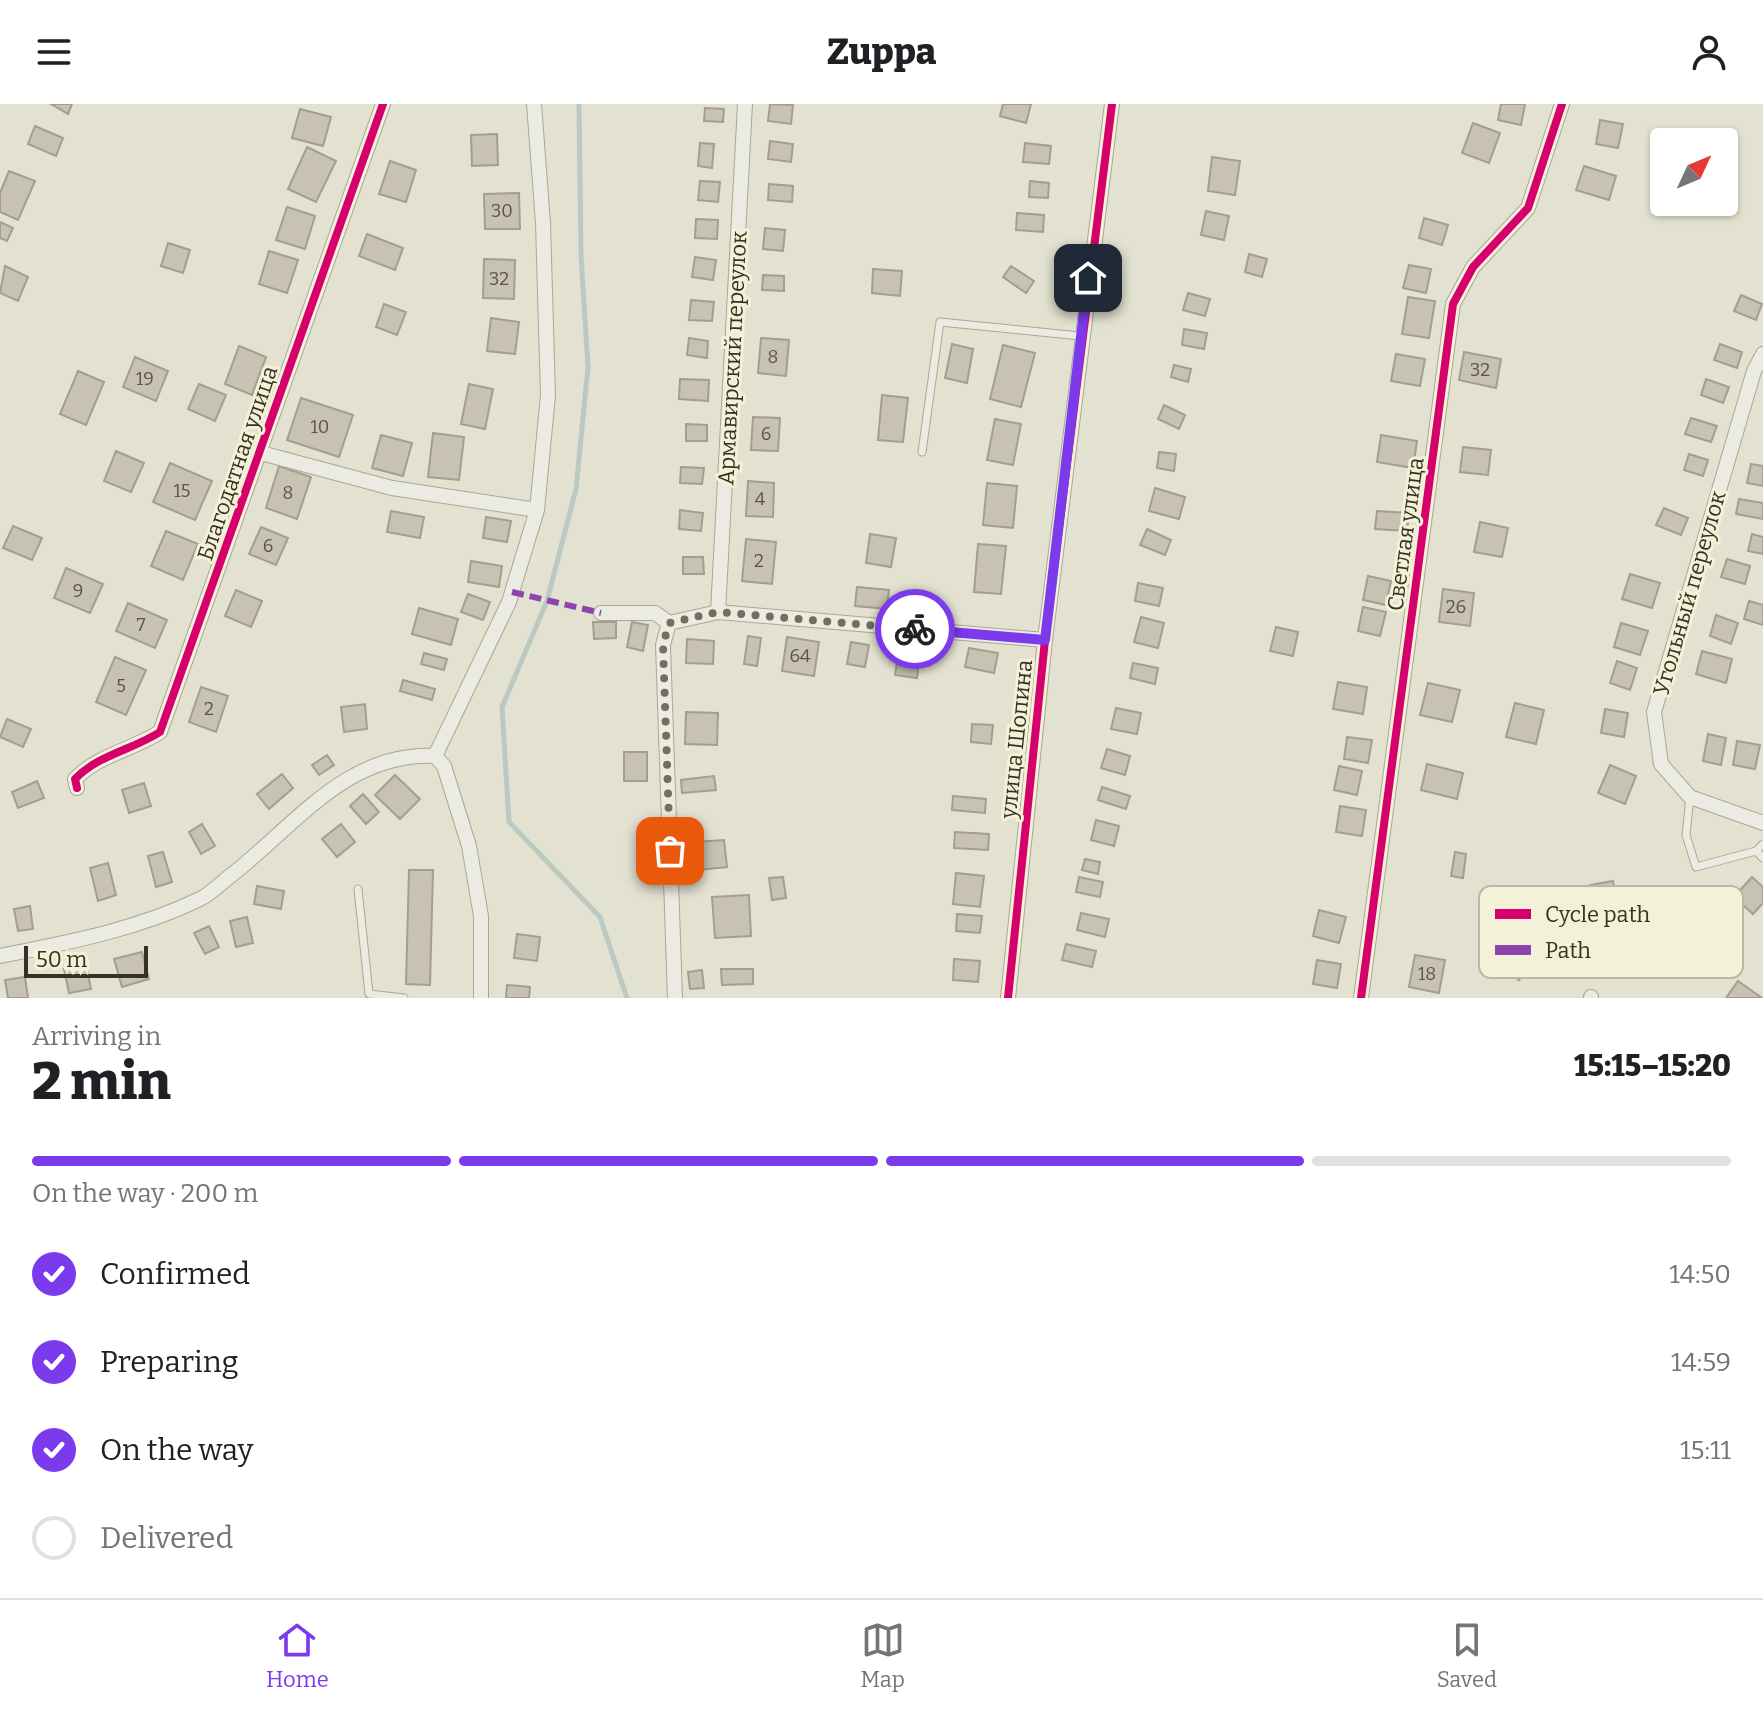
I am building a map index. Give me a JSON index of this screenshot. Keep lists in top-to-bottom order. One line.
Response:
{"streets":{"street":["Армавирский переулок","Благодатная улица","Светлая улица","Угольный переулок","улица Шопина"]},"house_numbers":["30","32","8","32","19","10","6","15","8","4","6","2","9","26","7","64","5","2","18"],"legend":["Cycle path","Path"],"scale_bar":"50 m","north":"top right","page":{"header":"Zuppa","scale":"50 m","heading":["2 min","Arriving in","15:15–15:20"],"bar":"On the way · 200 m","list":[["Confirmed","14:50"],["Preparing","14:59"],["On the way","15:11"],"Delivered"],"tabs":["Home","Map","Saved"]}}
